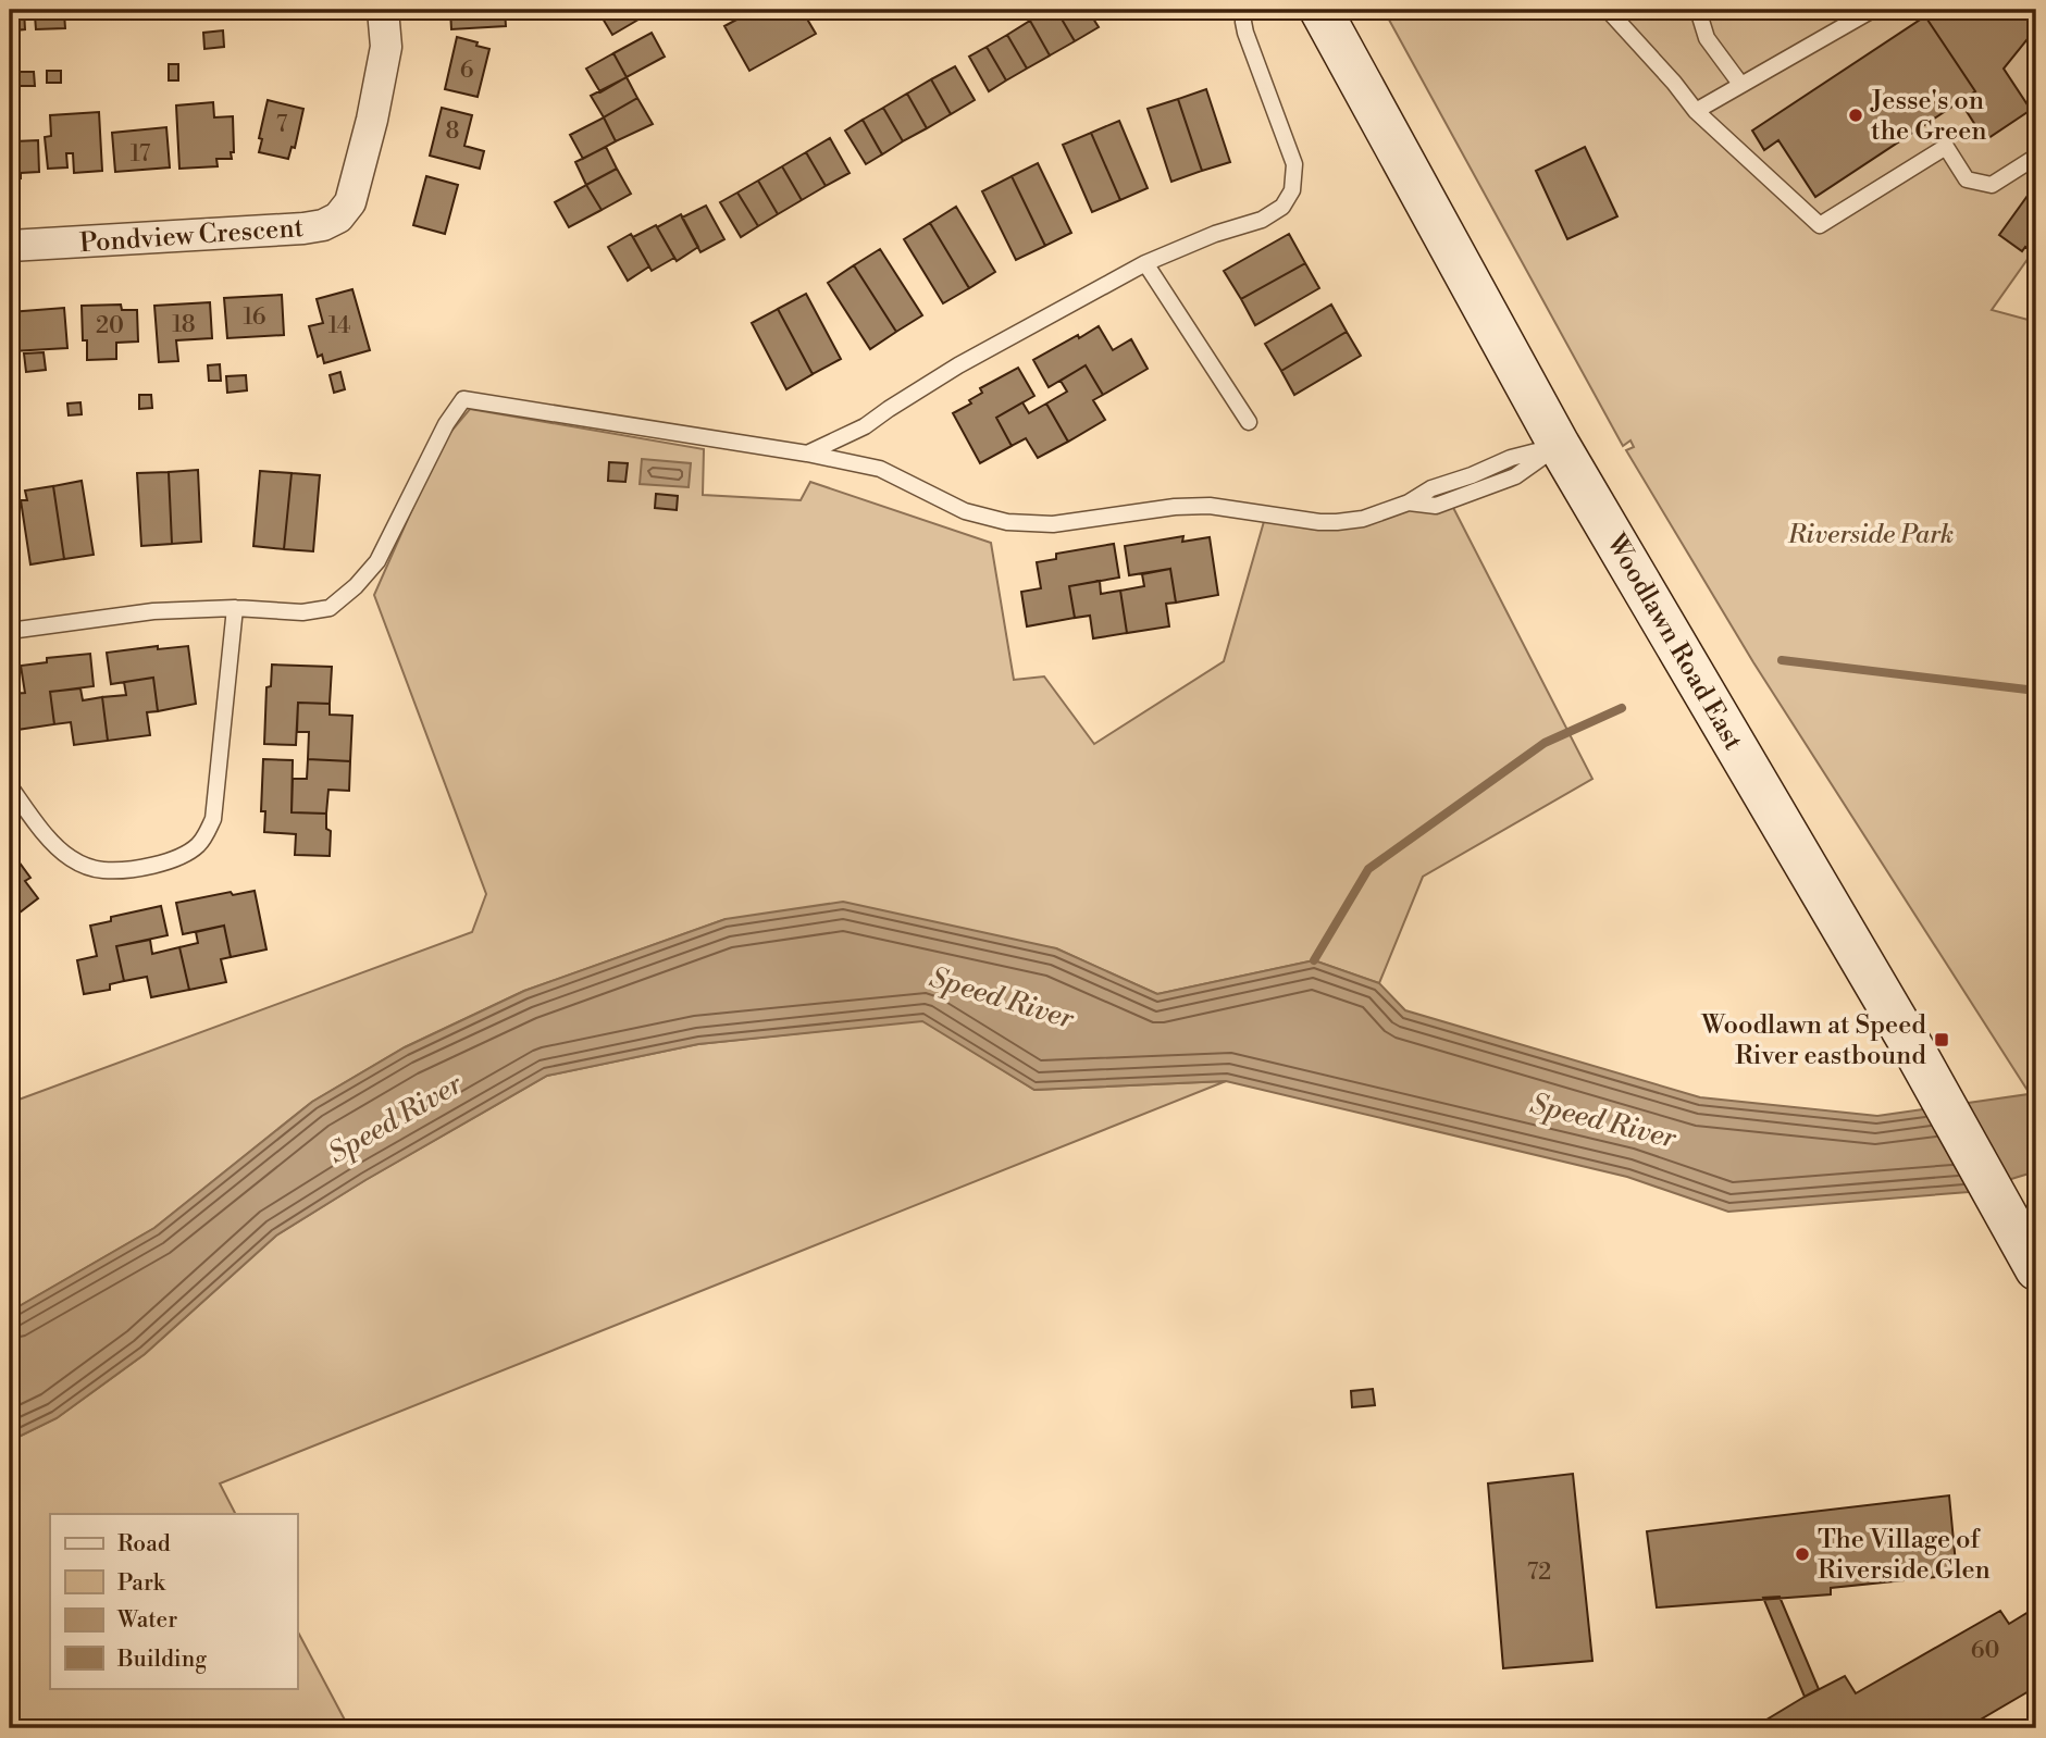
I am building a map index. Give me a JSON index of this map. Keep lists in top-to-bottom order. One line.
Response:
{"streets":{"main road":["Woodlawn Road East"],"street":["Pondview Crescent"]},"water":["Speed River"],"parks":["Riverside Park"],"places":{"other":["Jesse's on the Green","The Village of Riverside Glen"],"transit":["Woodlawn at Speed River eastbound"]},"house_numbers":["6","7","8","17","16","18","20","14","72","60"],"legend":["Road","Park","Water","Building"]}
